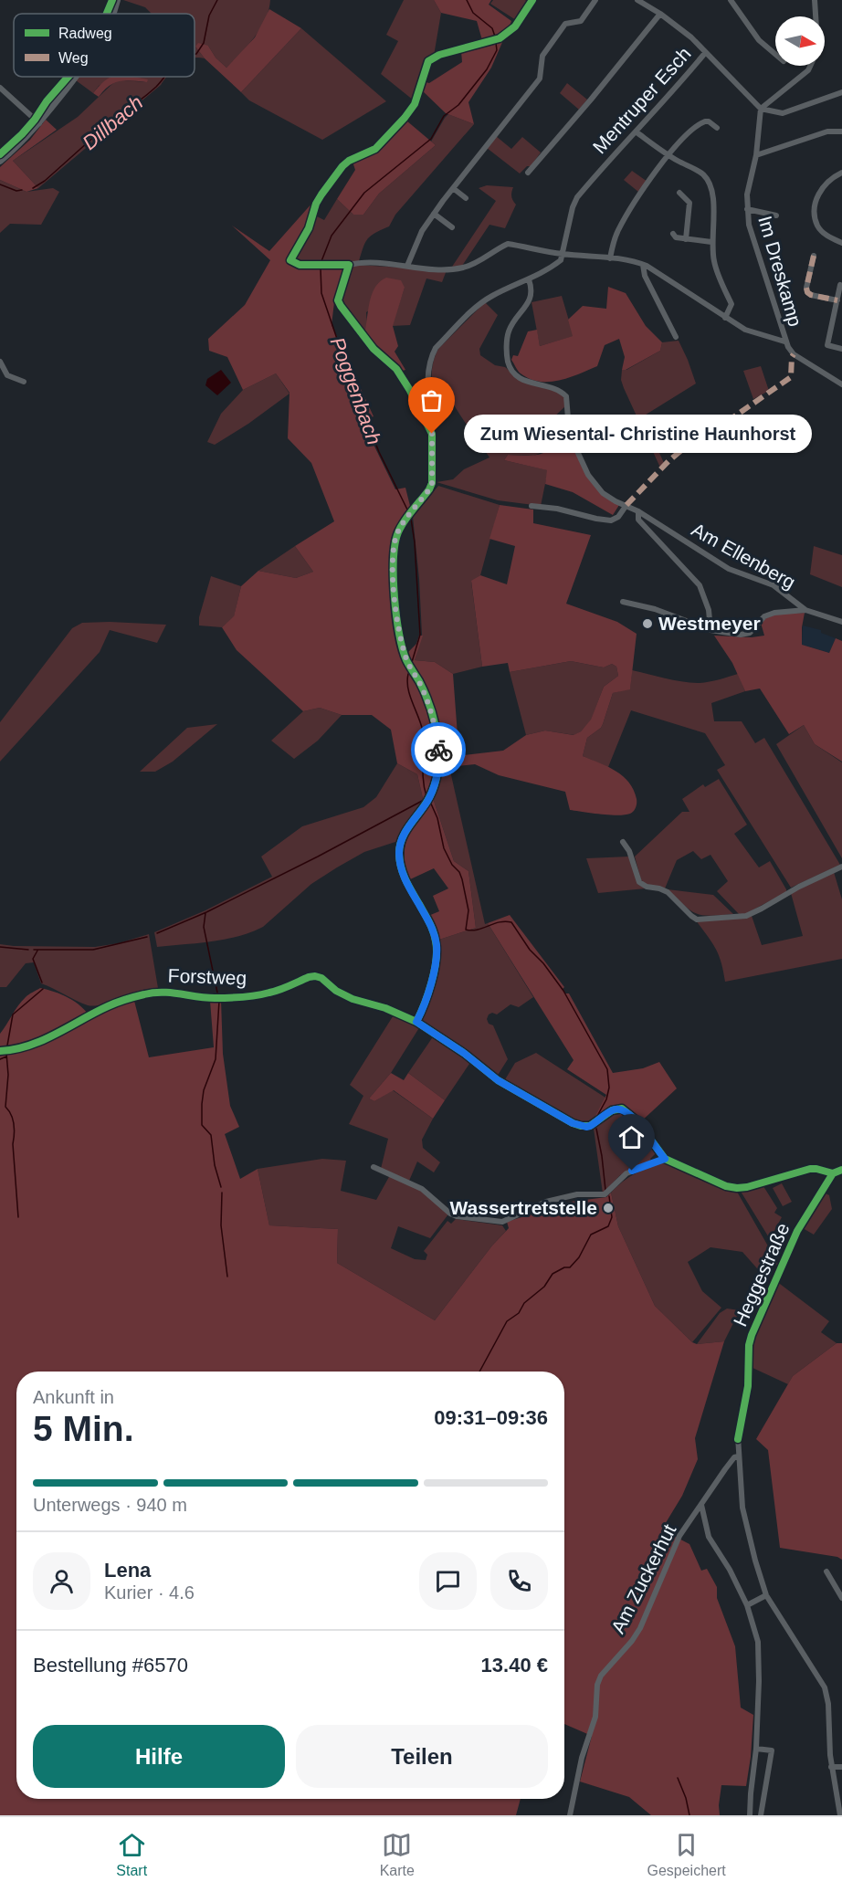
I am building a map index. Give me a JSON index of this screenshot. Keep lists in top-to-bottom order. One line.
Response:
{"streets":{"street":["Mentruper Esch","Im Dreskamp","Am Ellenberg","Forstweg","Heggestraße","Am Zuckerhut"]},"crossings":[["Mentruper Esch","Im Dreskamp"],["Heggestraße","Am Zuckerhut"]],"water":["Dillbach","Poggenbach"],"places":["Zum Wiesental- Christine Haunhorst","Westmeyer","Wassertretstelle"],"legend":["Radweg","Weg"],"north":"right","page":{"bubble":"Zum Wiesental- Christine Haunhorst","heading":["5 Min.","Ankunft in","09:31–09:36"],"panel":["Lena","Kurier · 4.6","Bestellung #6570","13.40 €"],"bar":"Unterwegs · 940 m","buttons":["Hilfe","Teilen"],"tabs":["Start","Karte","Gespeichert"]}}
